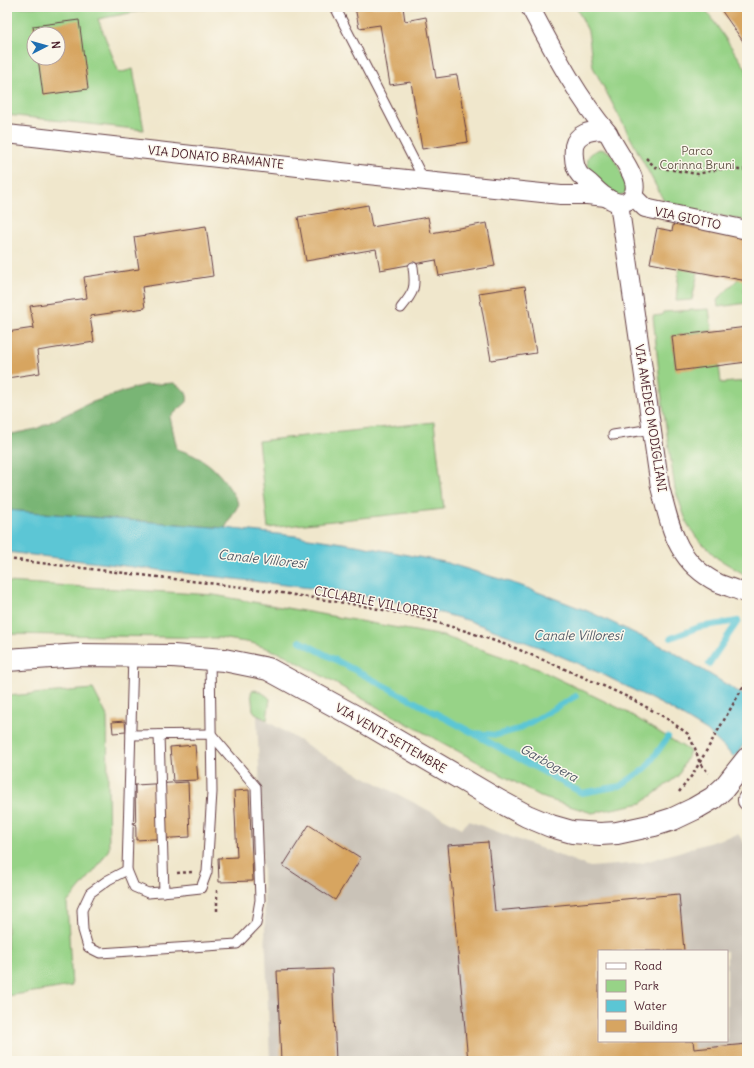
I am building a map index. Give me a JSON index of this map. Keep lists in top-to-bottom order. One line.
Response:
{"streets":{"street":["VIA DONATO BRAMANTE","VIA GIOTTO","VIA AMEDEO MODIGLIANI","VIA VENTI SETTEMBRE"],"path":["CICLABILE VILLORESI"]},"crossings":[["VIA DONATO BRAMANTE","VIA GIOTTO"],["VIA DONATO BRAMANTE","VIA AMEDEO MODIGLIANI"],["VIA GIOTTO","VIA AMEDEO MODIGLIANI"]],"water":["Canale Villoresi","Garbogera"],"parks":["Parco Corinna Bruni"],"legend":["Road","Park","Water","Building"],"north":"right"}
